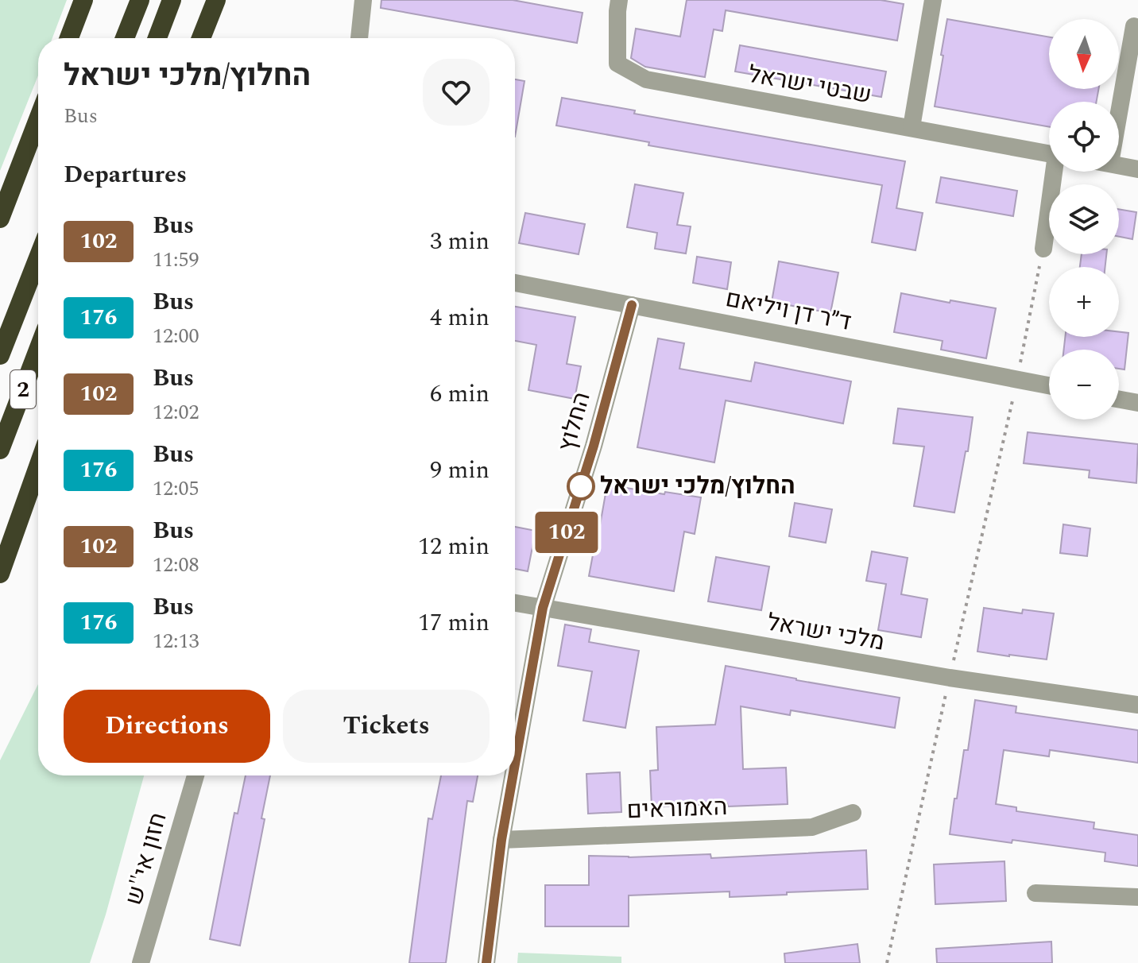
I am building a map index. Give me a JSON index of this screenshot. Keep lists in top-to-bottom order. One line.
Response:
{"streets":{"highway":["2"],"street":["שבטי ישראל","ד״ר דן ויליאם","החלוץ","מלכי ישראל","האמוראים","חזון אי\"ש"]},"crossings":[["ד״ר דן ויליאם","החלוץ"],["החלוץ","מלכי ישראל"],["החלוץ","האמוראים"]],"places":["החלוץ/מלכי ישראל"],"lines":["bus line 102"],"north":"bottom","page":{"on_map":"102","map_buttons":["+","−"],"heading":[["החלוץ/מלכי ישראל","Bus"],"Departures"],"list":[{"mark":"102","name":"Bus","note":"11:59","value":"3 min"},{"mark":"176","name":"Bus","note":"12:00","value":"4 min"},{"mark":"102","name":"Bus","note":"12:02","value":"6 min"},{"mark":"176","name":"Bus","note":"12:05","value":"9 min"},{"mark":"102","name":"Bus","note":"12:08","value":"12 min"},{"mark":"176","name":"Bus","note":"12:13","value":"17 min"}],"buttons":["Directions","Tickets"]}}
